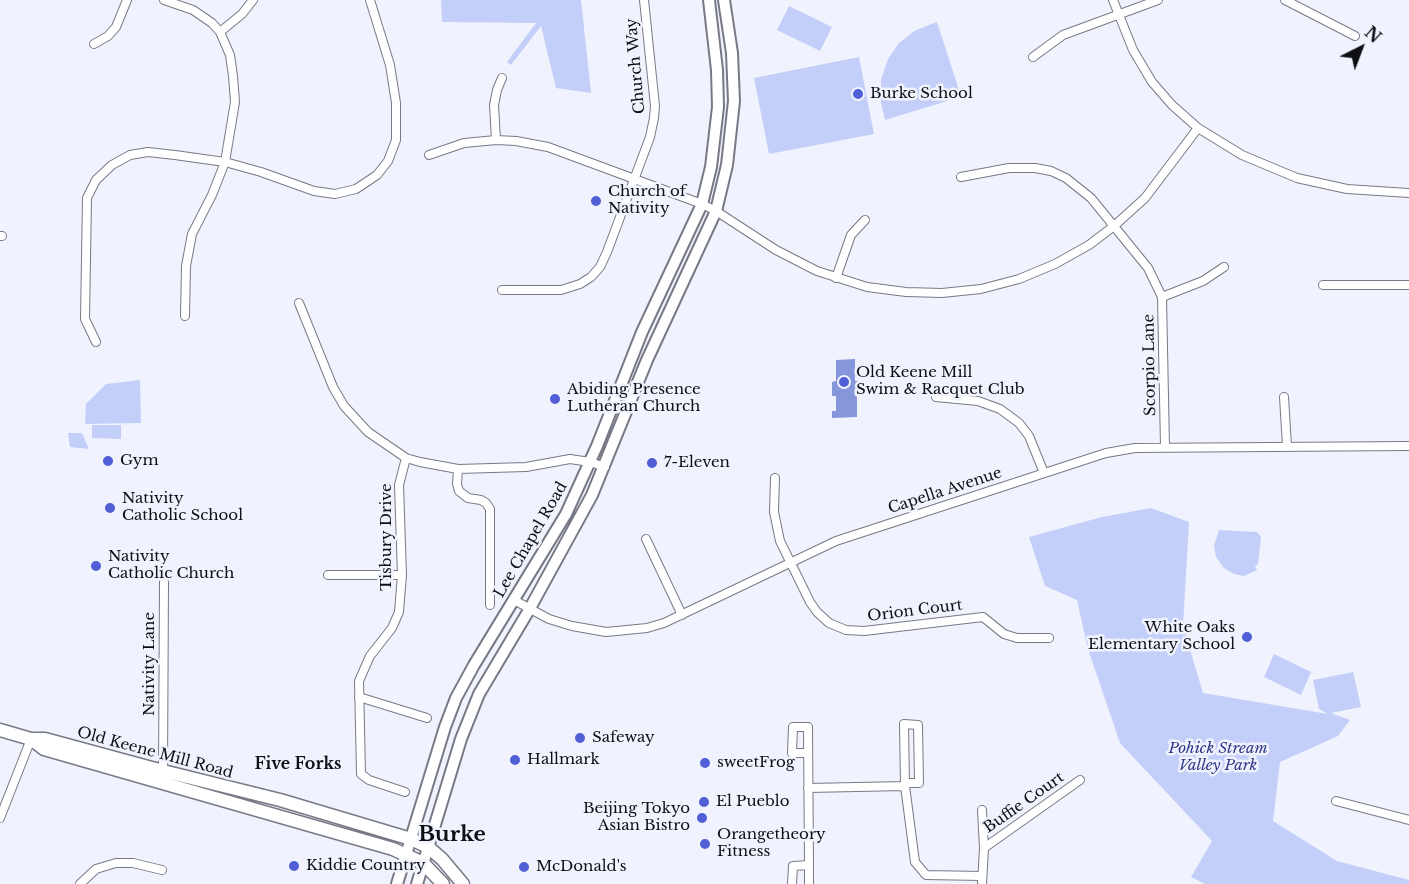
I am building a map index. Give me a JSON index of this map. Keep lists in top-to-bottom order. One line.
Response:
{"streets":{"main road":["Lee Chapel Road","Old Keene Mill Road"],"street":["Church Way","Scorpio Lane","Capella Avenue","Tisbury Drive","Orion Court","Nativity Lane","Buffie Court"]},"crossings":[["Scorpio Lane","Capella Avenue"],["Capella Avenue","Lee Chapel Road"],["Capella Avenue","Orion Court"],["Lee Chapel Road","Old Keene Mill Road"],["Nativity Lane","Old Keene Mill Road"]],"districts":["Five Forks","Burke"],"parks":["Pohick Stream Valley Park"],"places":["Burke School","Church of Nativity","Old Keene Mill Swim & Racquet Club","Abiding Presence Lutheran Church","Gym","7-Eleven","Nativity Catholic School","Nativity Catholic Church","White Oaks Elementary School","Safeway","Hallmark","sweetFrog","El Pueblo","Beijing Tokyo Asian Bistro","Orangetheory Fitness","Kiddie Country","McDonald's"],"north":"top right"}
